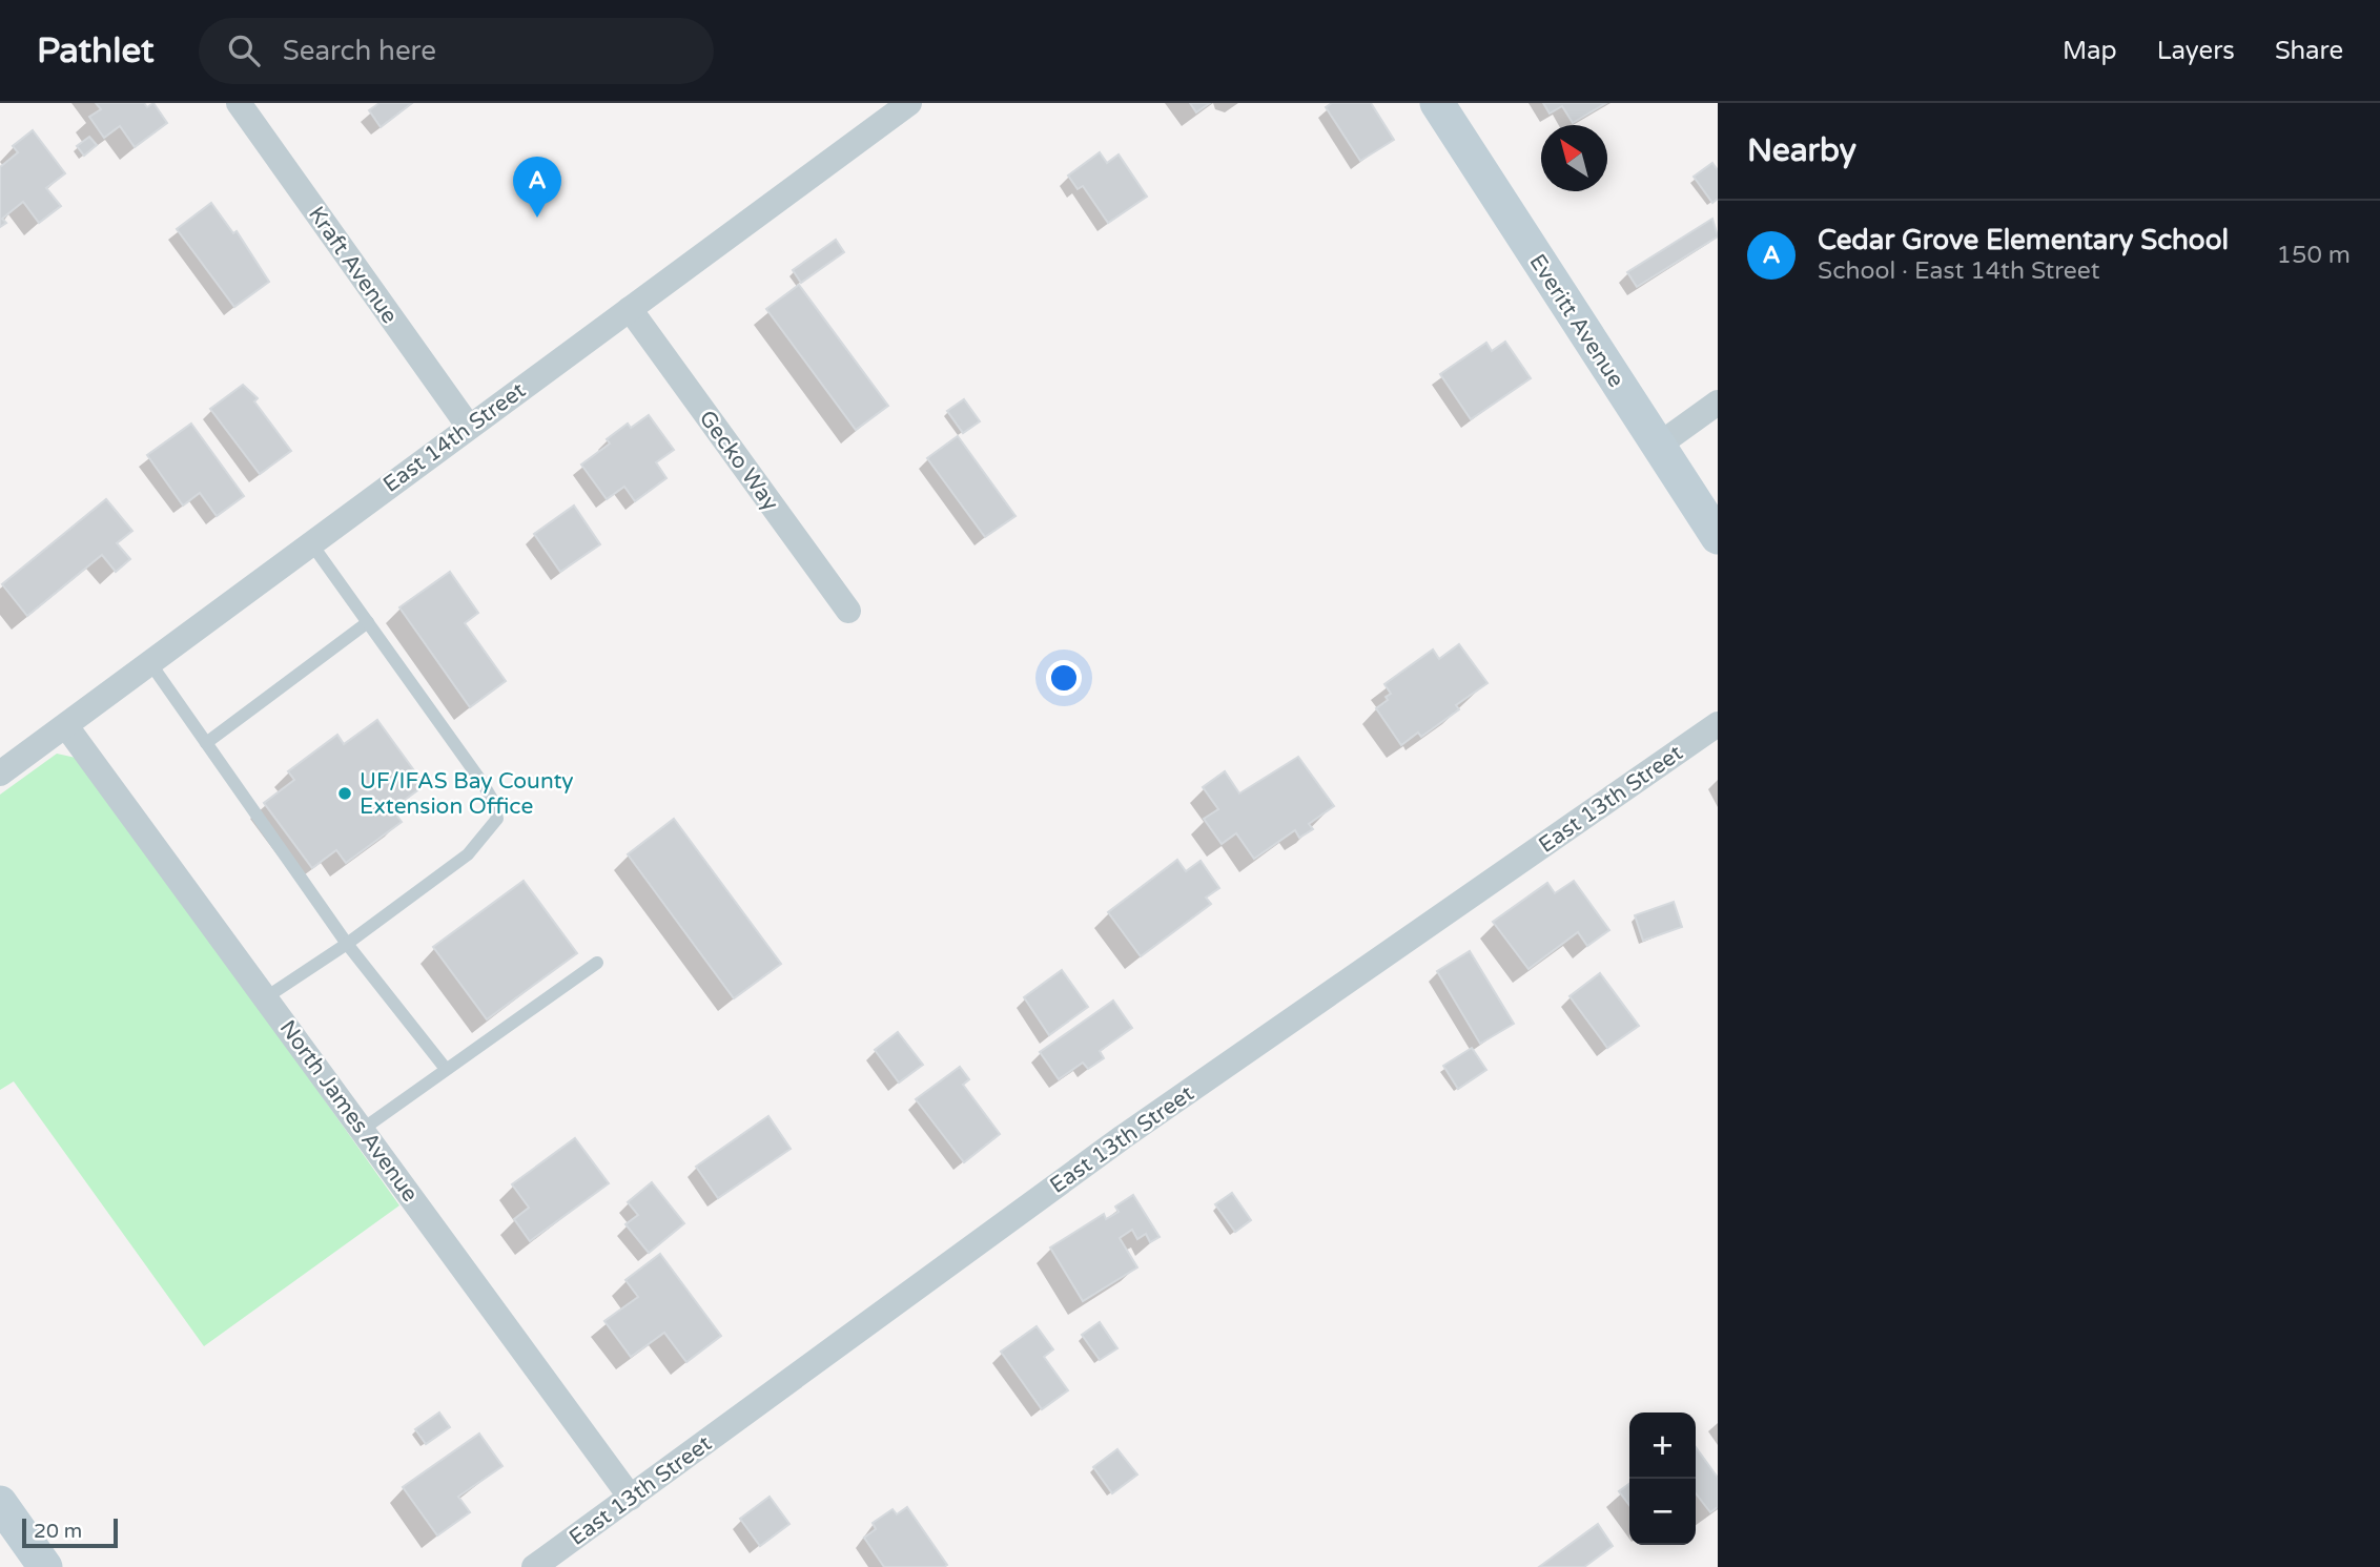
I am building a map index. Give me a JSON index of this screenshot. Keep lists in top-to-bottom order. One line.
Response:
{"streets":{"street":["Kraft Avenue","Everitt Avenue","East 14th Street","Gecko Way","East 13th Street","North James Avenue"]},"crossings":[["Kraft Avenue","East 14th Street"],["East 14th Street","Gecko Way"],["East 14th Street","North James Avenue"],["East 13th Street","North James Avenue"]],"places":["UF/IFAS Bay County Extension Office"],"scale_bar":"20 m","north":"top left","page":{"header":"Pathlet","search":"Search here","nav":["Map","Layers","Share"],"heading":"Nearby","pins":"A","list":[{"mark":"A","name":"Cedar Grove Elementary School","note":"School · East 14th Street","value":"150 m"}],"map_buttons":["+","−"],"scale":"20 m"}}
